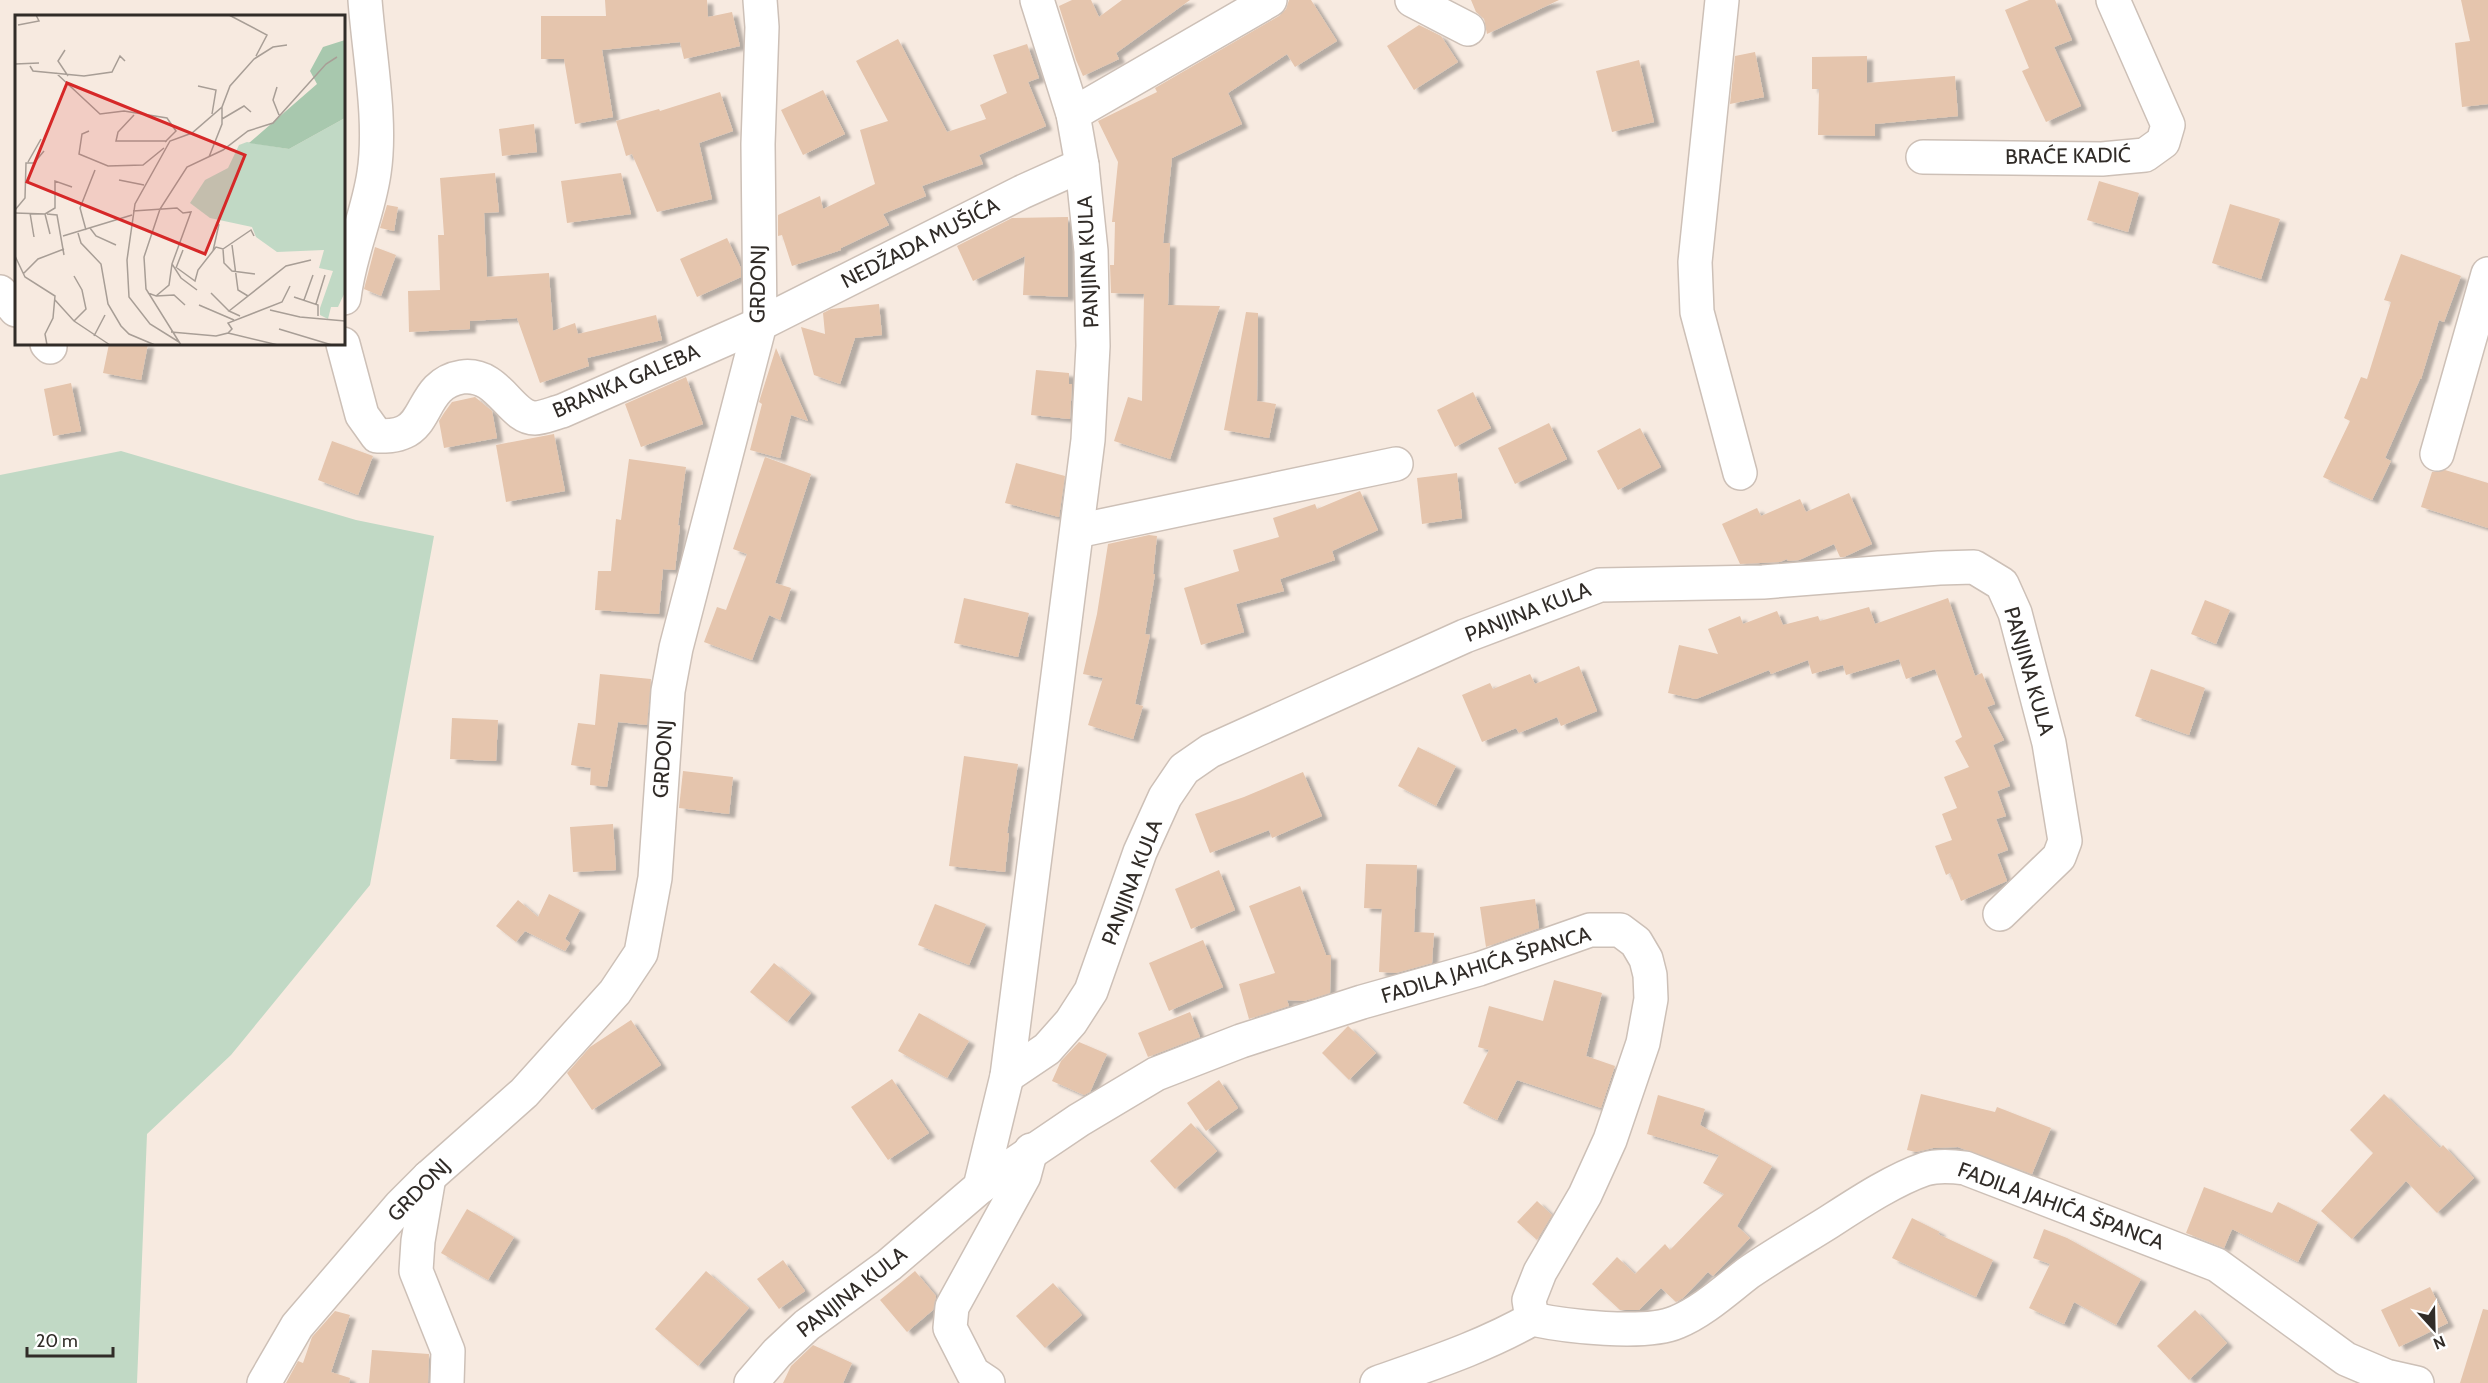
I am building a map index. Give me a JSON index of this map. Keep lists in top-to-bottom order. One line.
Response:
{"streets":{"street":["BRAĆE KADIĆ","NEDŽADA MUŠIĆA","PANJINA KULA","GRDONJ","BRANKA GALEBA","FADILA JAHIĆA ŠPANCA"]},"crossings":[["NEDŽADA MUŠIĆA","PANJINA KULA"],["NEDŽADA MUŠIĆA","GRDONJ"],["NEDŽADA MUŠIĆA","BRANKA GALEBA"],["PANJINA KULA","FADILA JAHIĆA ŠPANCA"],["GRDONJ","BRANKA GALEBA"]],"scale_bar":"20 m","north":"bottom"}
